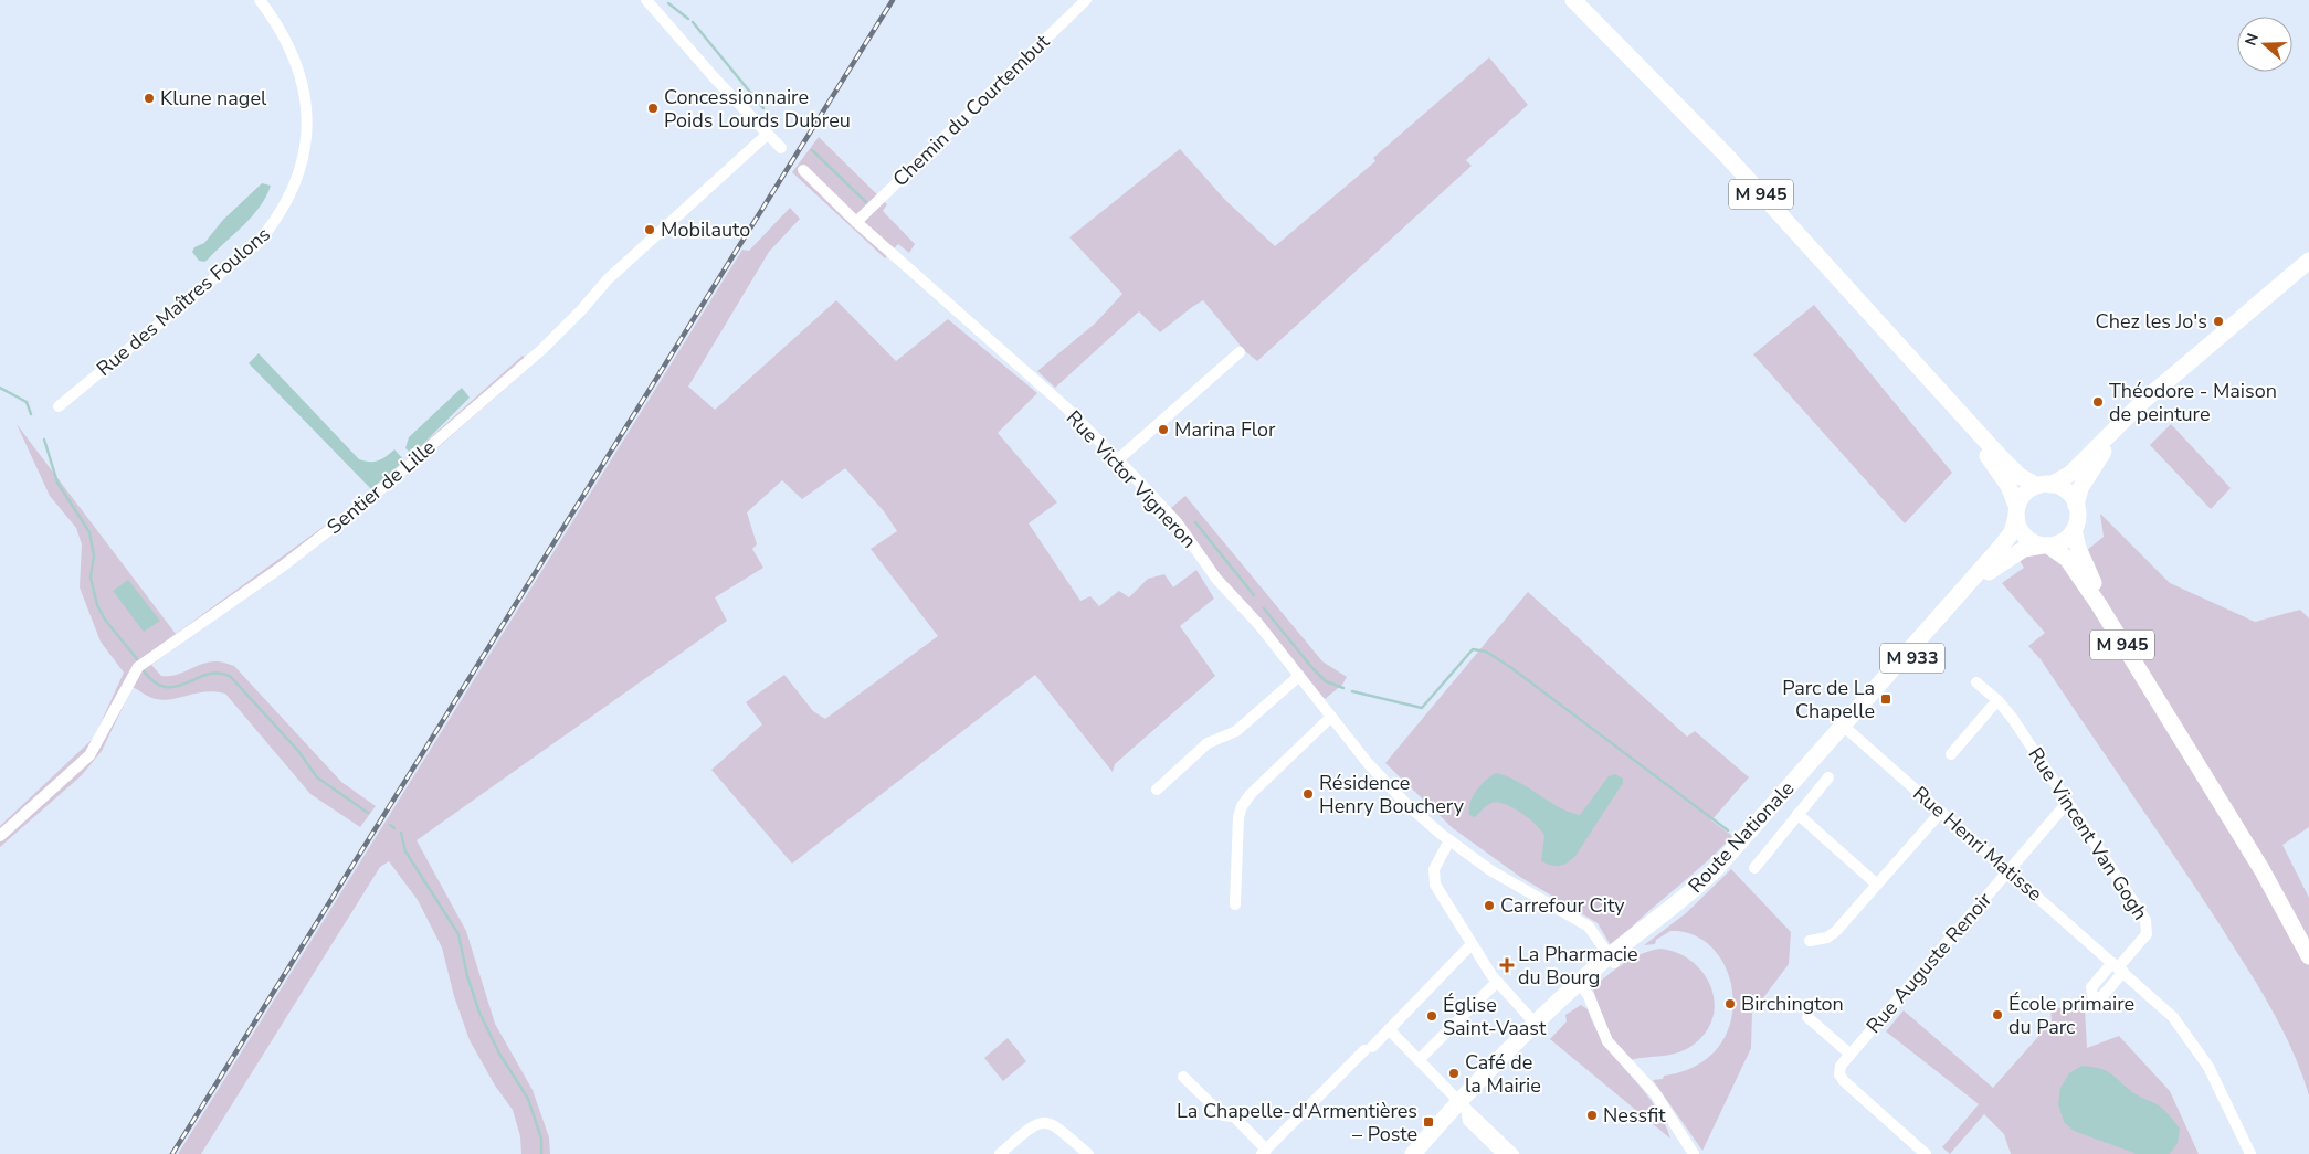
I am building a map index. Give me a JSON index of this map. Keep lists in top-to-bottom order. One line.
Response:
{"streets":{"main road":["M 945","M 933","Route Nationale"],"street":["Chemin du Courtembut","Rue des Maîtres Foulons","Rue Victor Vigneron","Sentier de Lille","Rue Vincent Van Gogh","Rue Henri Matisse","Rue Auguste Renoir"]},"crossings":[["Chemin du Courtembut","Rue Victor Vigneron"],["M 945","Route Nationale"],["Rue Victor Vigneron","Route Nationale"],["Rue Vincent Van Gogh","Rue Henri Matisse"],["Rue Vincent Van Gogh","Rue Auguste Renoir"],["Route Nationale","Rue Henri Matisse"],["Rue Henri Matisse","Rue Auguste Renoir"]],"places":{"other":["Klune nagel","Concessionnaire Poids Lourds Dubreu","Mobilauto","Chez les Jo's","Théodore - Maison de peinture","Marina Flor","Résidence Henry Bouchery","Carrefour City","Birchington","École primaire du Parc","Église Saint-Vaast","Café de la Mairie","Nessfit"],"transit":["Parc de La Chapelle","La Chapelle-d'Armentières – Poste"],"health":["La Pharmacie du Bourg"]},"north":"left"}
